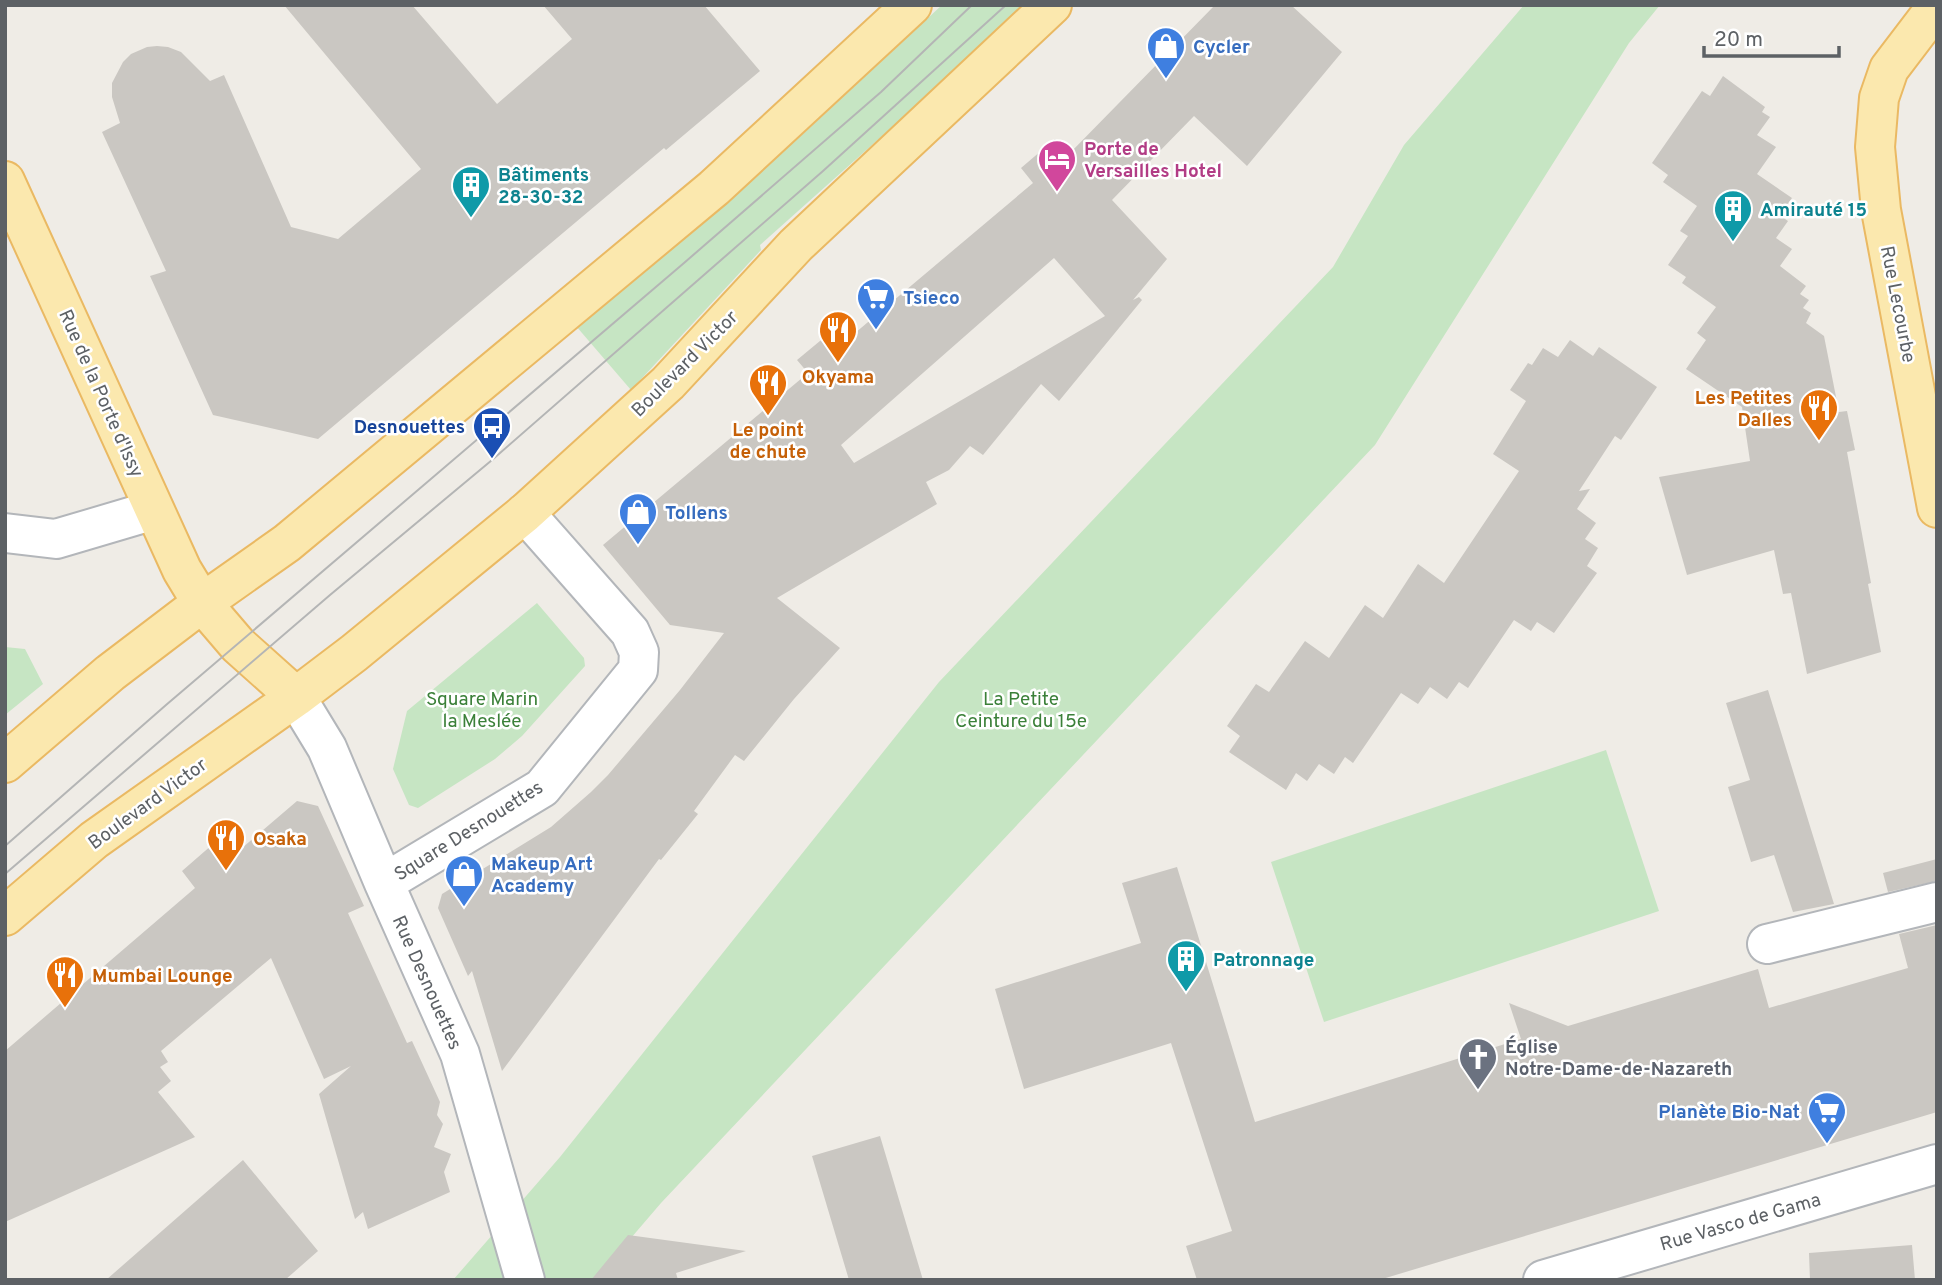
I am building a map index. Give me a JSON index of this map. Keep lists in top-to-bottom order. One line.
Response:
{"streets":{"main road":["Rue Lecourbe","Boulevard Victor","Rue de la Porte d'Issy"],"street":["Square Desnouettes","Rue Desnouettes","Rue Vasco de Gama"]},"crossings":[["Boulevard Victor","Square Desnouettes"],["Boulevard Victor","Rue Desnouettes"],["Square Desnouettes","Rue Desnouettes"]],"parks":["Square Marin la Meslée","La Petite Ceinture du 15e"],"places":{"shop":["Cycler","Tollens","Makeup Art Academy"],"hotel":["Porte de Versailles Hotel"],"building":["Bâtiments 28-30-32","Amirauté 15","Patronnage"],"supermarket":["Tsieco","Planète Bio-Nat"],"restaurant":["Okyama","Le point de chute","Les Petites Dalles","Osaka","Mumbai Lounge"],"bus stop":["Desnouettes"],"church":["Église Notre-Dame-de-Nazareth"]},"scale_bar":"20 m"}
